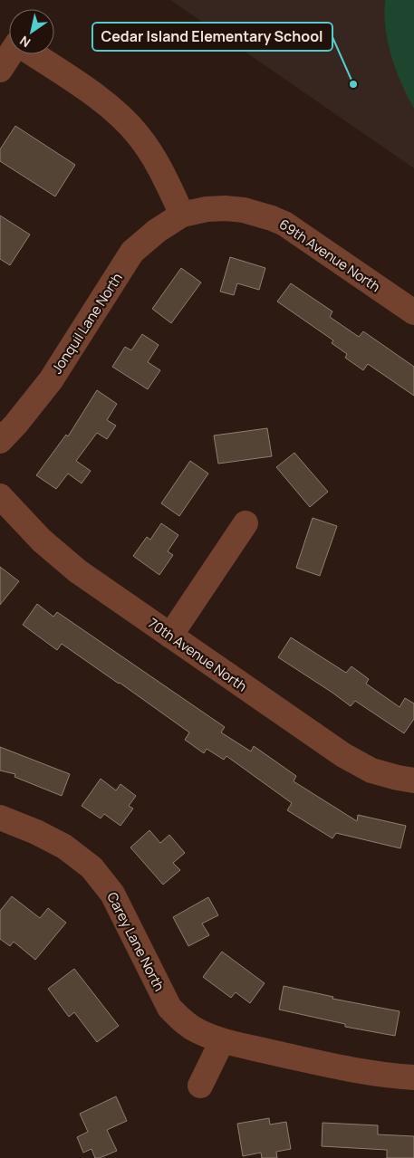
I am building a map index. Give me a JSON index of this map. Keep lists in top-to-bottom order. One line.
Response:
{"streets":{"street":["69th Avenue North","Jonquil Lane North","70th Avenue North","Carey Lane North"]},"crossings":[["69th Avenue North","Jonquil Lane North"]],"places":["Cedar Island Elementary School"],"north":"bottom left"}
